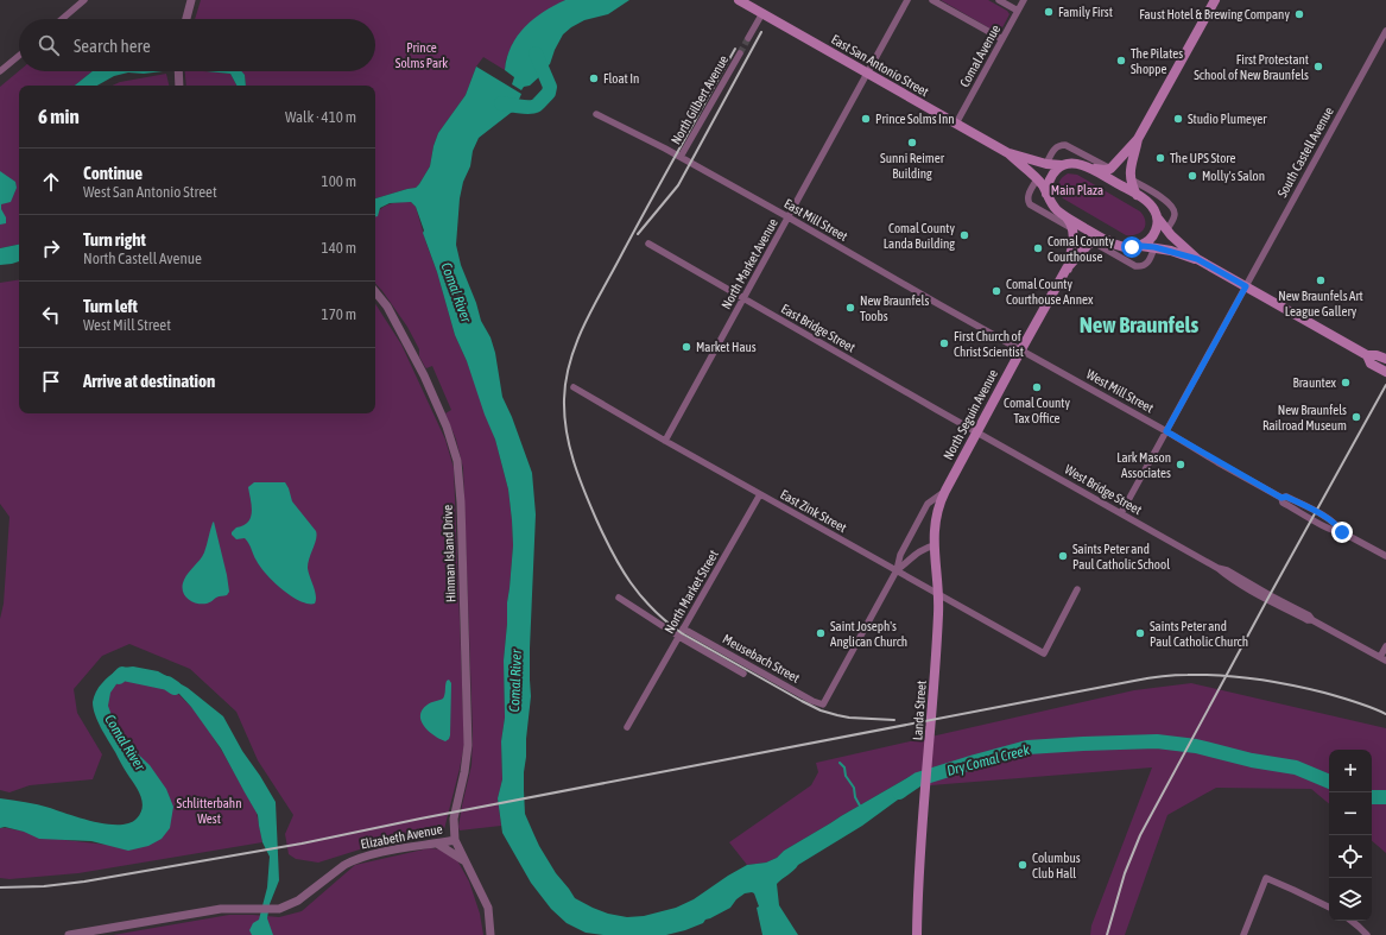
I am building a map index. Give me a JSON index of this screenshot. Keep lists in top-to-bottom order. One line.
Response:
{"streets":{"main road":["East San Antonio Street","North Seguin Avenue","Landa Street"],"street":["Comal Avenue","North Gilbert Avenue","South Castell Avenue","East Mill Street","North Market Avenue","East Bridge Street","West Mill Street","West Bridge Street","East Zink Street","Hinman Island Drive","North Market Street","Meusebach Street","Elizabeth Avenue"]},"crossings":[["Comal Avenue","East San Antonio Street"],["East San Antonio Street","North Market Avenue"],["North Gilbert Avenue","East Mill Street"],["South Castell Avenue","West Mill Street"],["South Castell Avenue","West Bridge Street"],["East Mill Street","North Market Avenue"],["East Mill Street","West Mill Street"],["East Mill Street","North Seguin Avenue"],["North Market Avenue","East Bridge Street"],["North Market Avenue","East Zink Street"],["East Bridge Street","North Seguin Avenue"],["East Bridge Street","West Bridge Street"],["West Mill Street","North Seguin Avenue"],["North Seguin Avenue","West Bridge Street"],["North Seguin Avenue","East Zink Street"],["North Seguin Avenue","Meusebach Street"],["North Seguin Avenue","Landa Street"],["East Zink Street","North Market Street"],["East Zink Street","Landa Street"],["Hinman Island Drive","Elizabeth Avenue"],["North Market Street","Meusebach Street"]],"districts":["New Braunfels"],"water":["Comal River","Dry Comal Creek"],"parks":["Prince Solms Park","Main Plaza","Schlitterbahn West"],"places":["Family First","Faust Hotel & Brewing Company","The Pilates Shoppe","First Protestant School of New Braunfels","Float In","Prince Solms Inn","Studio Plumeyer","Sunni Reimer Building","The UPS Store","Molly's Salon","Comal County Landa Building","Comal County Courthouse","New Braunfels Art League Gallery","Comal County Courthouse Annex","New Braunfels Toobs","First Church of Christ Scientist","Market Haus","Brauntex","Comal County Tax Office","New Braunfels Railroad Museum","Lark Mason Associates","Saints Peter and Paul Catholic School","Saint Joseph's Anglican Church","Saints Peter and Paul Catholic Church","Columbus Club Hall"],"page":{"search":"Search here","heading":["6 min","Walk · 410 m"],"list":[["Continue","West San Antonio Street","100 m"],["Turn right","North Castell Avenue","140 m"],["Turn left","West Mill Street","170 m"],"Arrive at destination"],"map_buttons":["+","−"]}}
